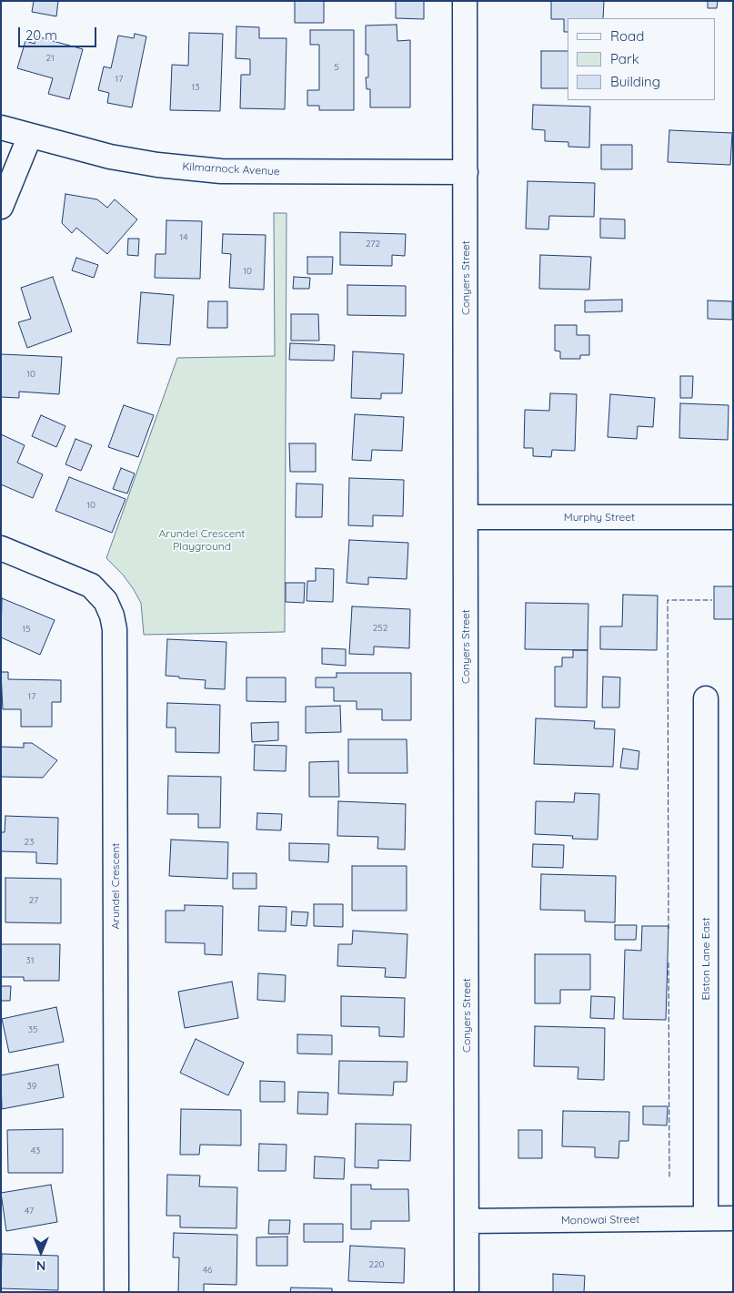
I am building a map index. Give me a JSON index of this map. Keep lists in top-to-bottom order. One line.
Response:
{"streets":{"street":["Kilmarnock Avenue","Conyers Street","Murphy Street","Arundel Crescent","Elston Lane East","Monowai Street"]},"crossings":[["Kilmarnock Avenue","Conyers Street"],["Conyers Street","Murphy Street"],["Conyers Street","Monowai Street"],["Elston Lane East","Monowai Street"]],"parks":["Arundel Crescent Playground"],"house_numbers":["21","5","17","13","14","272","10","10","10","252","15","17","23","27","31","35","39","43","47","220","46"],"legend":["Road","Park","Building"],"scale_bar":"20 m","north":"bottom"}
